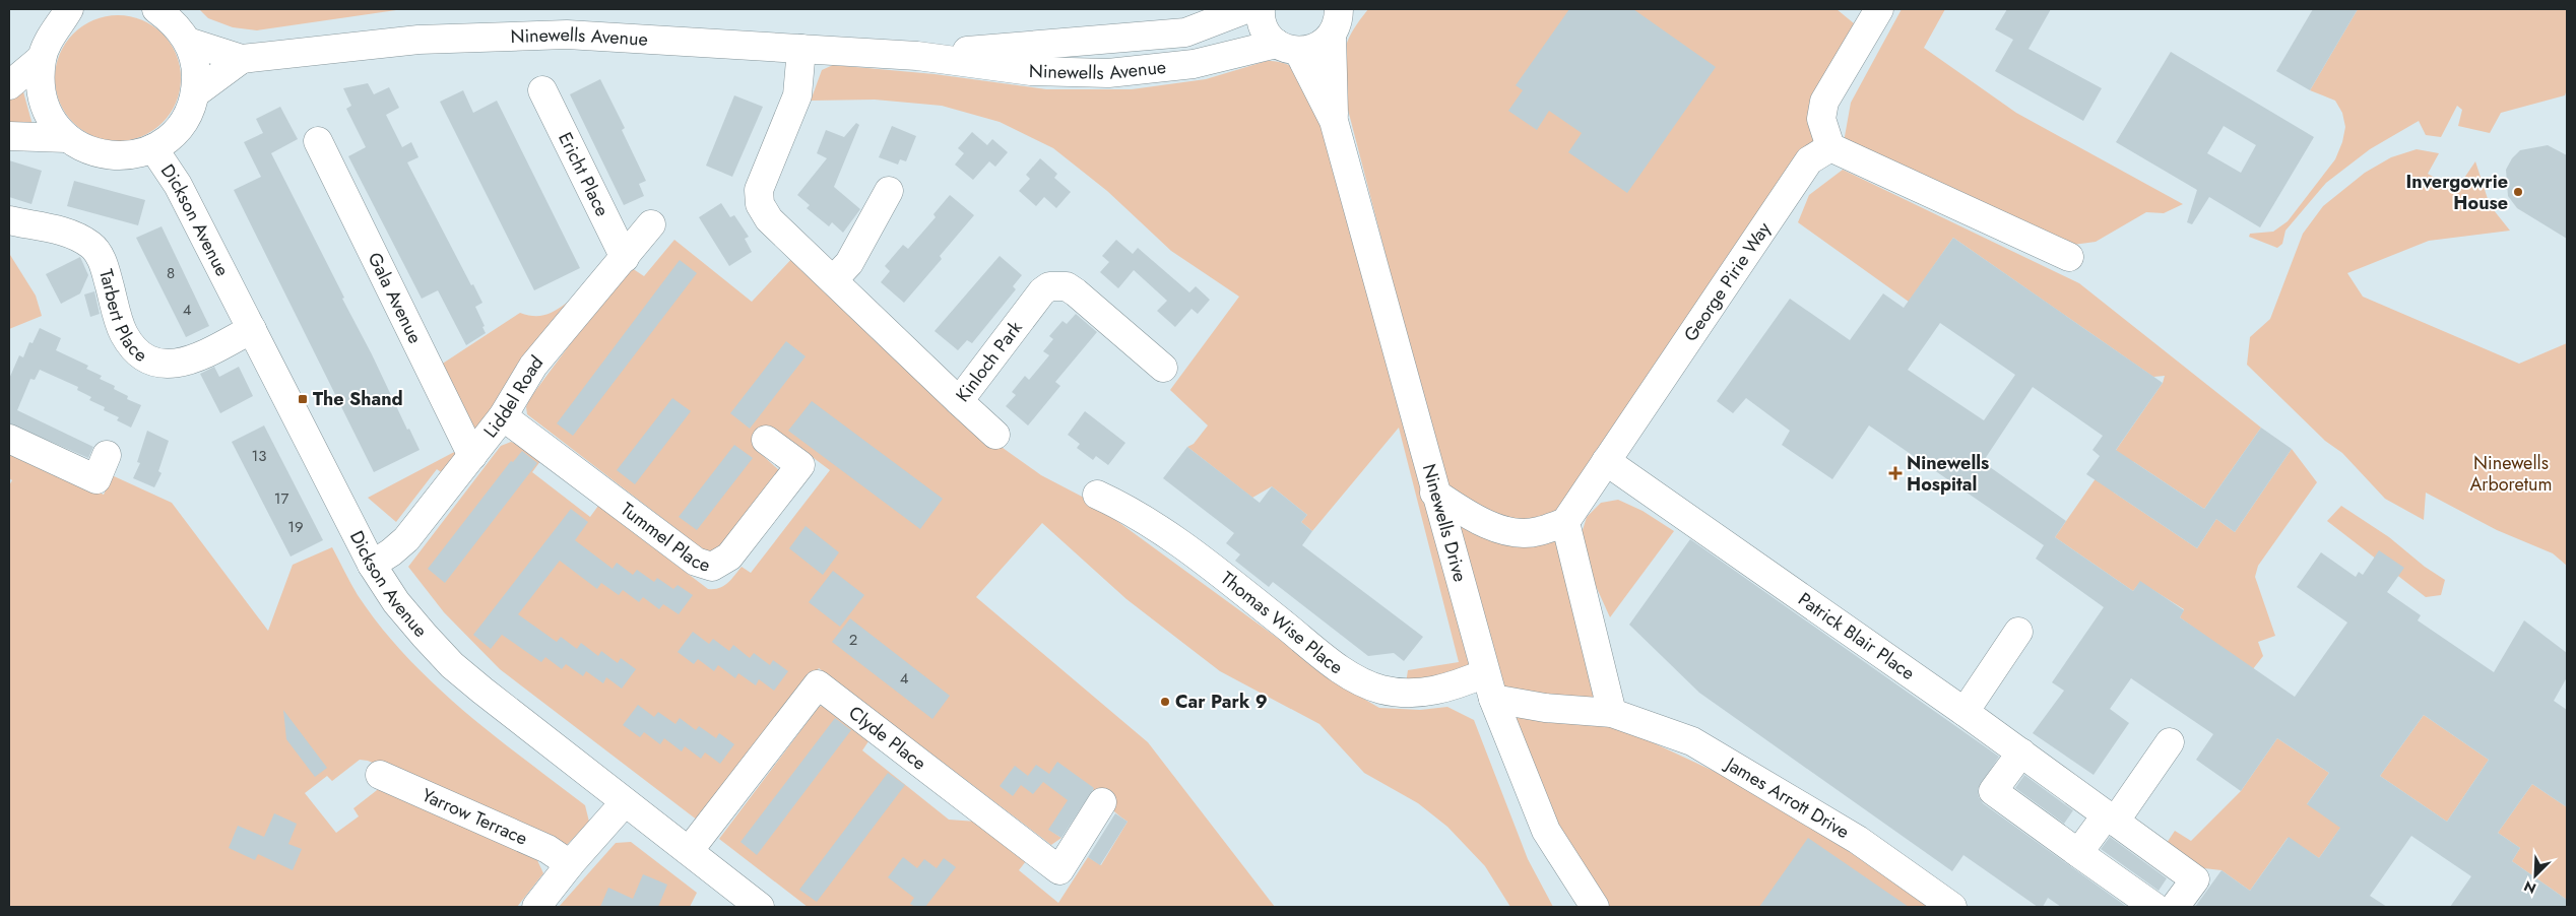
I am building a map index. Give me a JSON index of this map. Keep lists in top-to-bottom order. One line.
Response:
{"streets":{"street":["Ninewells Avenue","Ericht Place","Dickson Avenue","George Pirie Way","Gala Avenue","Tarbert Place","Kinloch Park","Liddel Road","Ninewells Drive","Tummel Place","Thomas Wise Place","Patrick Blair Place","Clyde Place","James Arrott Drive","Yarrow Terrace"]},"crossings":[["Ninewells Avenue","Kinloch Park"],["Ninewells Avenue","Ninewells Drive"],["Ericht Place","Liddel Road"],["Dickson Avenue","Tarbert Place"],["Dickson Avenue","Liddel Road"],["Dickson Avenue","Clyde Place"],["George Pirie Way","Patrick Blair Place"],["Gala Avenue","Liddel Road"],["Liddel Road","Tummel Place"],["Ninewells Drive","Thomas Wise Place"],["Ninewells Drive","James Arrott Drive"],["Thomas Wise Place","James Arrott Drive"]],"parks":["Ninewells Arboretum"],"places":{"other":["Invergowrie House","Car Park 9"],"transit":["The Shand"],"health":["Ninewells Hospital"]},"house_numbers":["8","4","13","17","19","2","4"],"north":"bottom left"}
